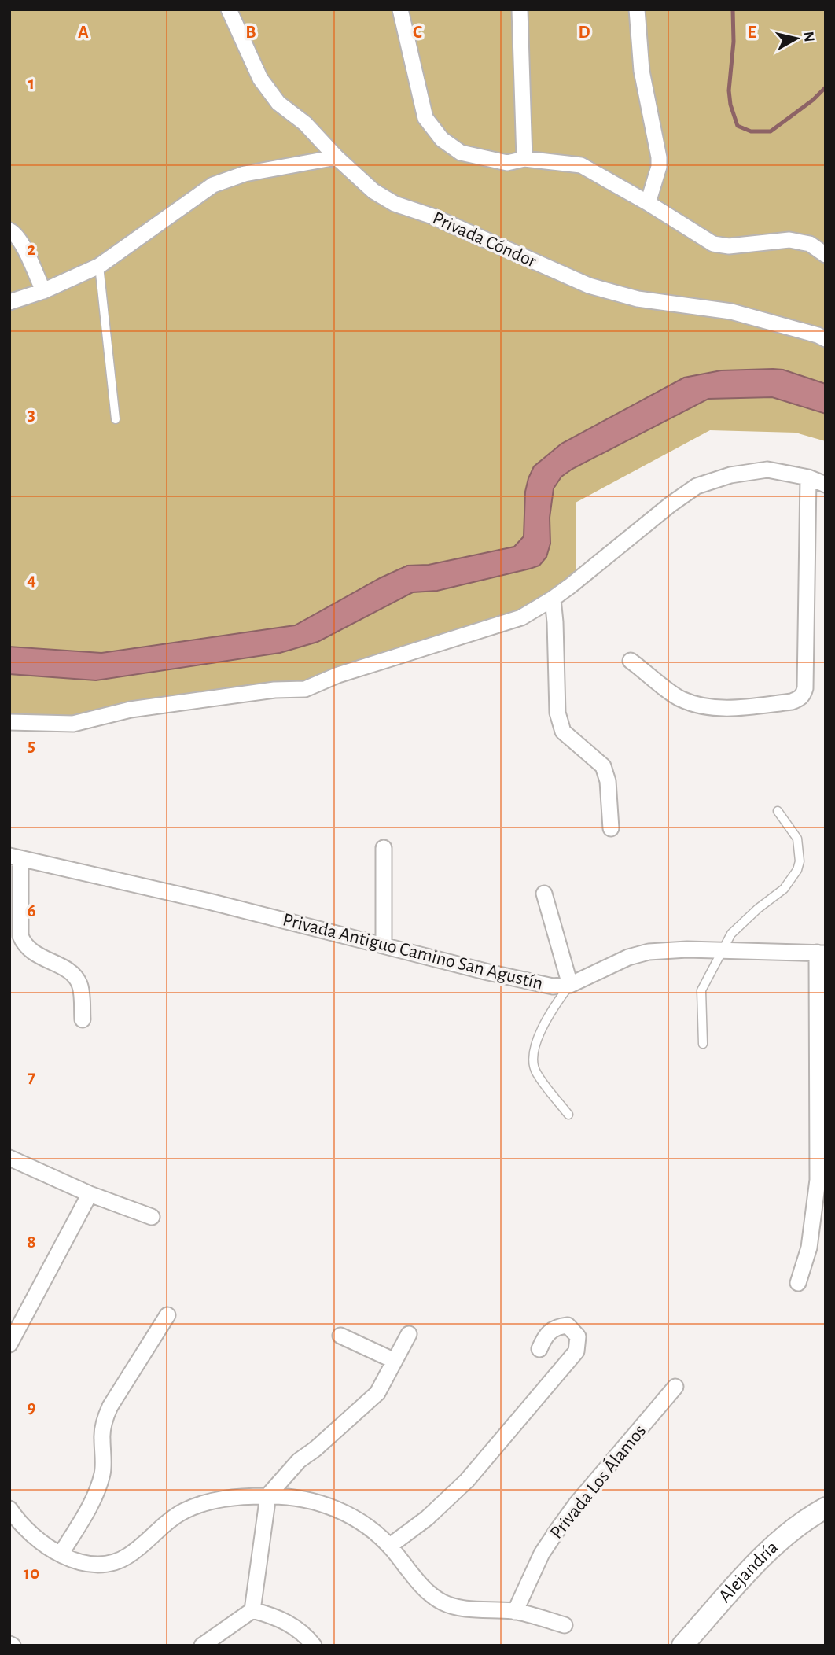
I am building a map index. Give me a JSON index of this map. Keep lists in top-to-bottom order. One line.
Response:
{"streets":{"street":["Privada Cóndor","Privada Antiguo Camino San Agustín","Privada Los Álamos","Alejandría"]},"north":"right","grid":{"columns":["A","B","C","D","E"],"rows":["1","2","3","4","5","6","7","8","9","10"]}}
